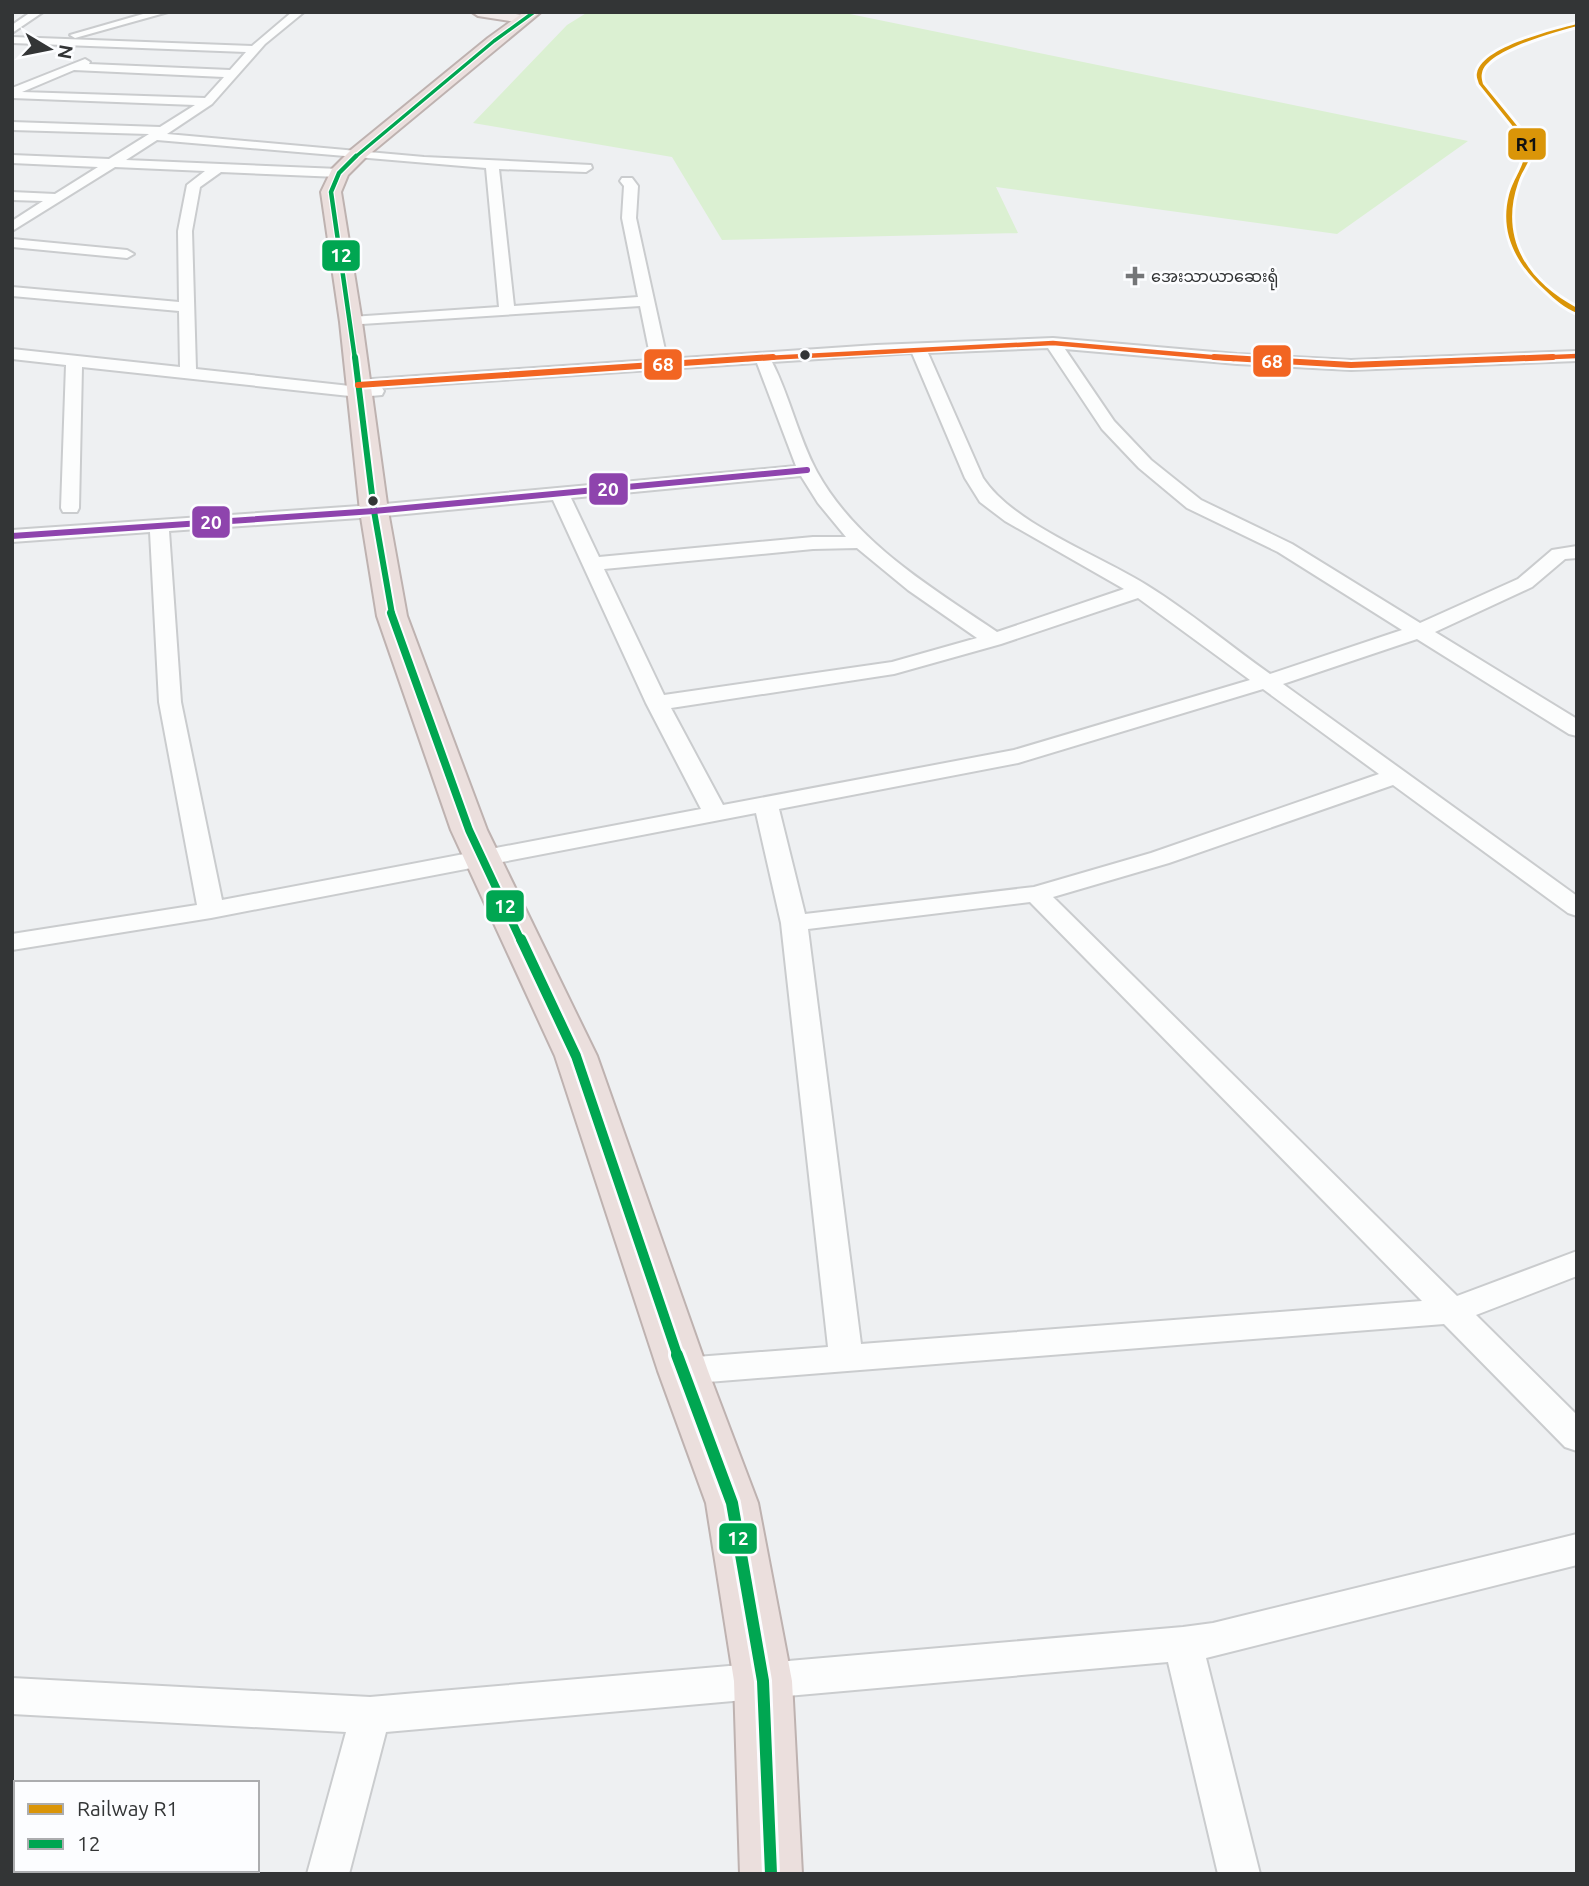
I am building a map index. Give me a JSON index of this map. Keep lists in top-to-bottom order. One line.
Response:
{"places":{"health":["အေးသာယာဆေးရုံ"]},"lines":["transit line 12","rail line R1","transit line 68","transit line 20"],"legend":["Railway R1","12"],"north":"right"}
